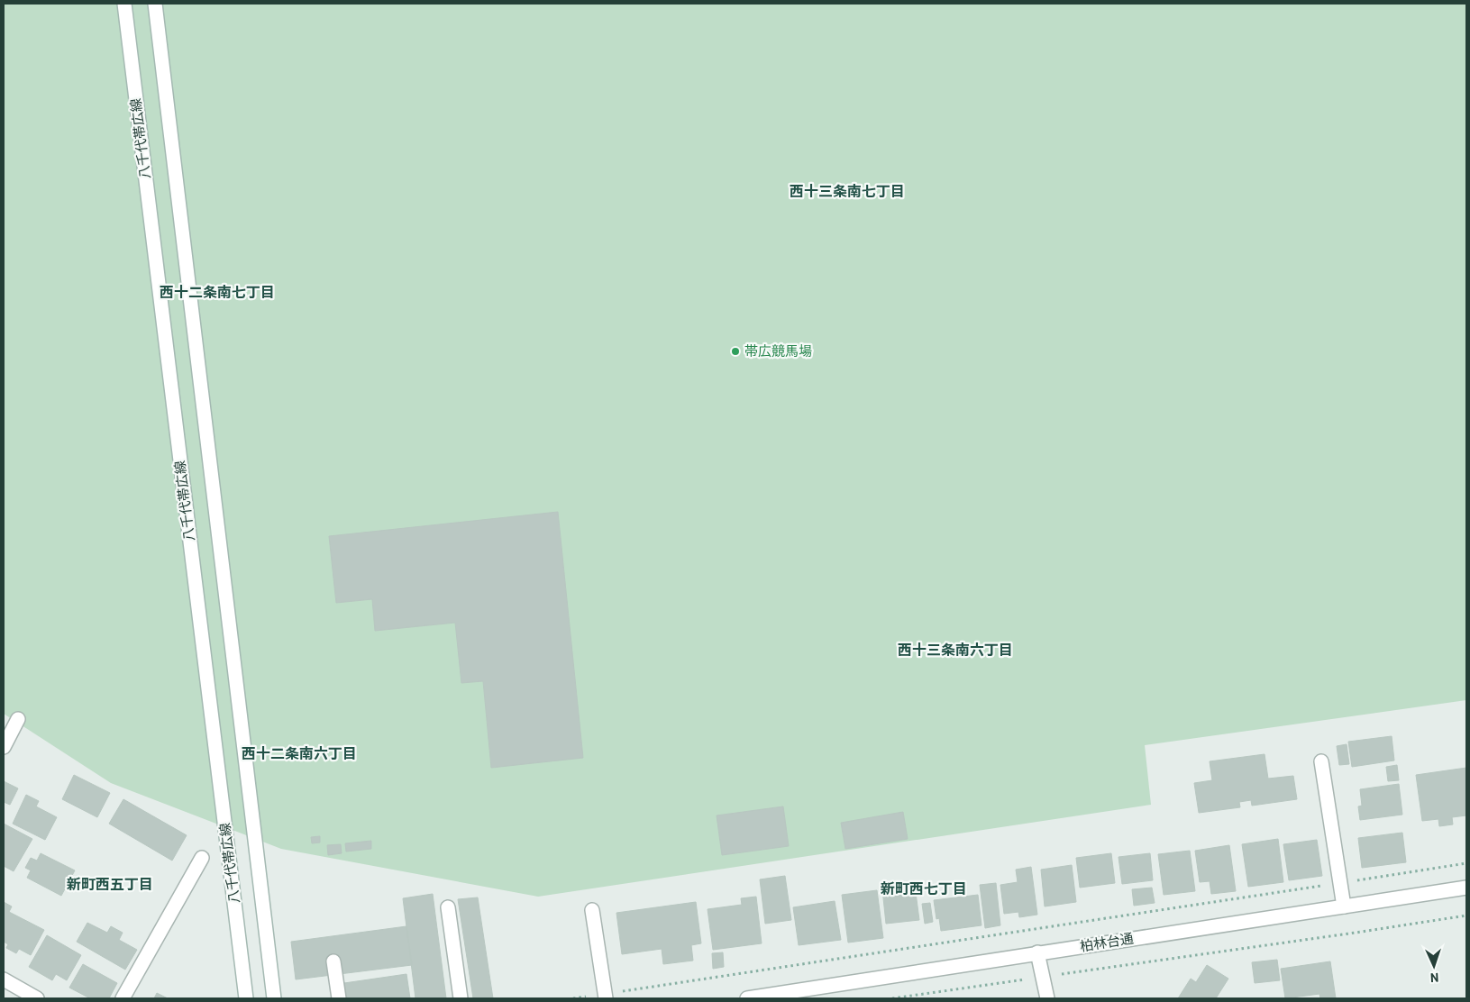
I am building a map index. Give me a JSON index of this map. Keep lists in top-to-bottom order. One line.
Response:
{"streets":{"main road":["八千代帯広線","柏林台通"]},"districts":["西十三条南七丁目","西十二条南七丁目","西十三条南六丁目","西十二条南六丁目","新町西五丁目","新町西七丁目"],"places":["帯広競馬場"],"north":"bottom"}
